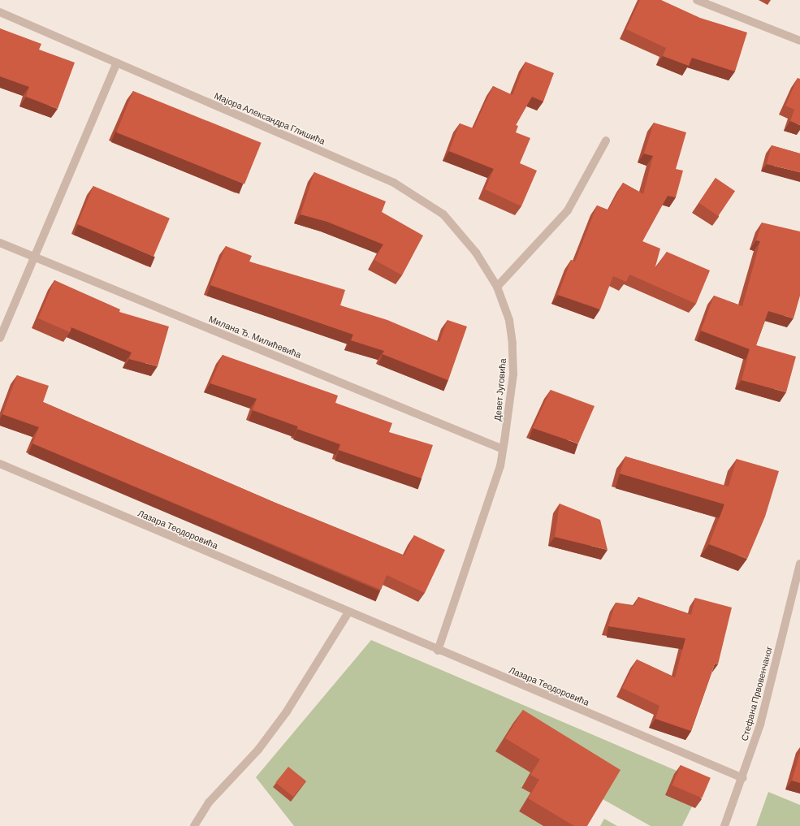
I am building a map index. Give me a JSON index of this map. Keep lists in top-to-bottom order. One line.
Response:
{"streets":{"street":["Мајора Александра Глишића","Милана Ђ. Милићевића","Девет Југовића","Лазара Теодоровића","Стефана Првовенчаног"]},"crossings":[["Мајора Александра Глишића","Девет Југовића"],["Милана Ђ. Милићевића","Девет Југовића"],["Девет Југовића","Лазара Теодоровића"],["Лазара Теодоровића","Стефана Првовенчаног"]]}
